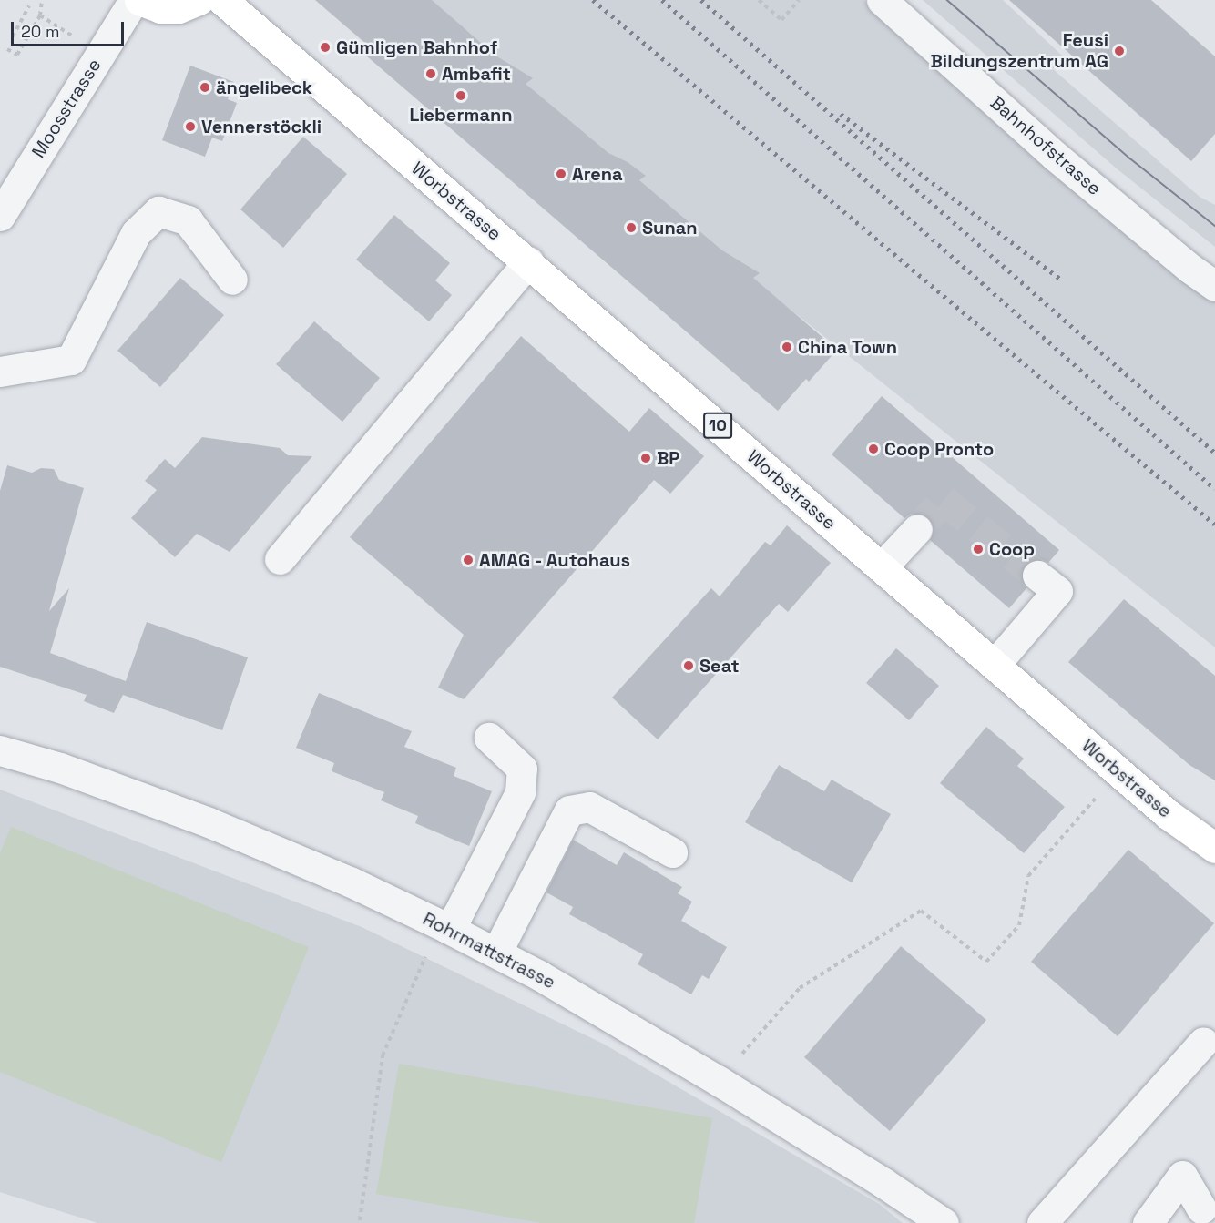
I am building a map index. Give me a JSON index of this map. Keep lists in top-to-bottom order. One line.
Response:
{"streets":{"main road":["Worbstrasse","10"],"street":["Moosstrasse","Bahnhofstrasse","Rohrmattstrasse"]},"places":["Gümligen Bahnhof","Feusi Bildungszentrum AG","Ambafit","ängelibeck","Liebermann","Vennerstöckli","Arena","Sunan","China Town","Coop Pronto","BP","Coop","AMAG - Autohaus","Seat"],"scale_bar":"20 m"}
